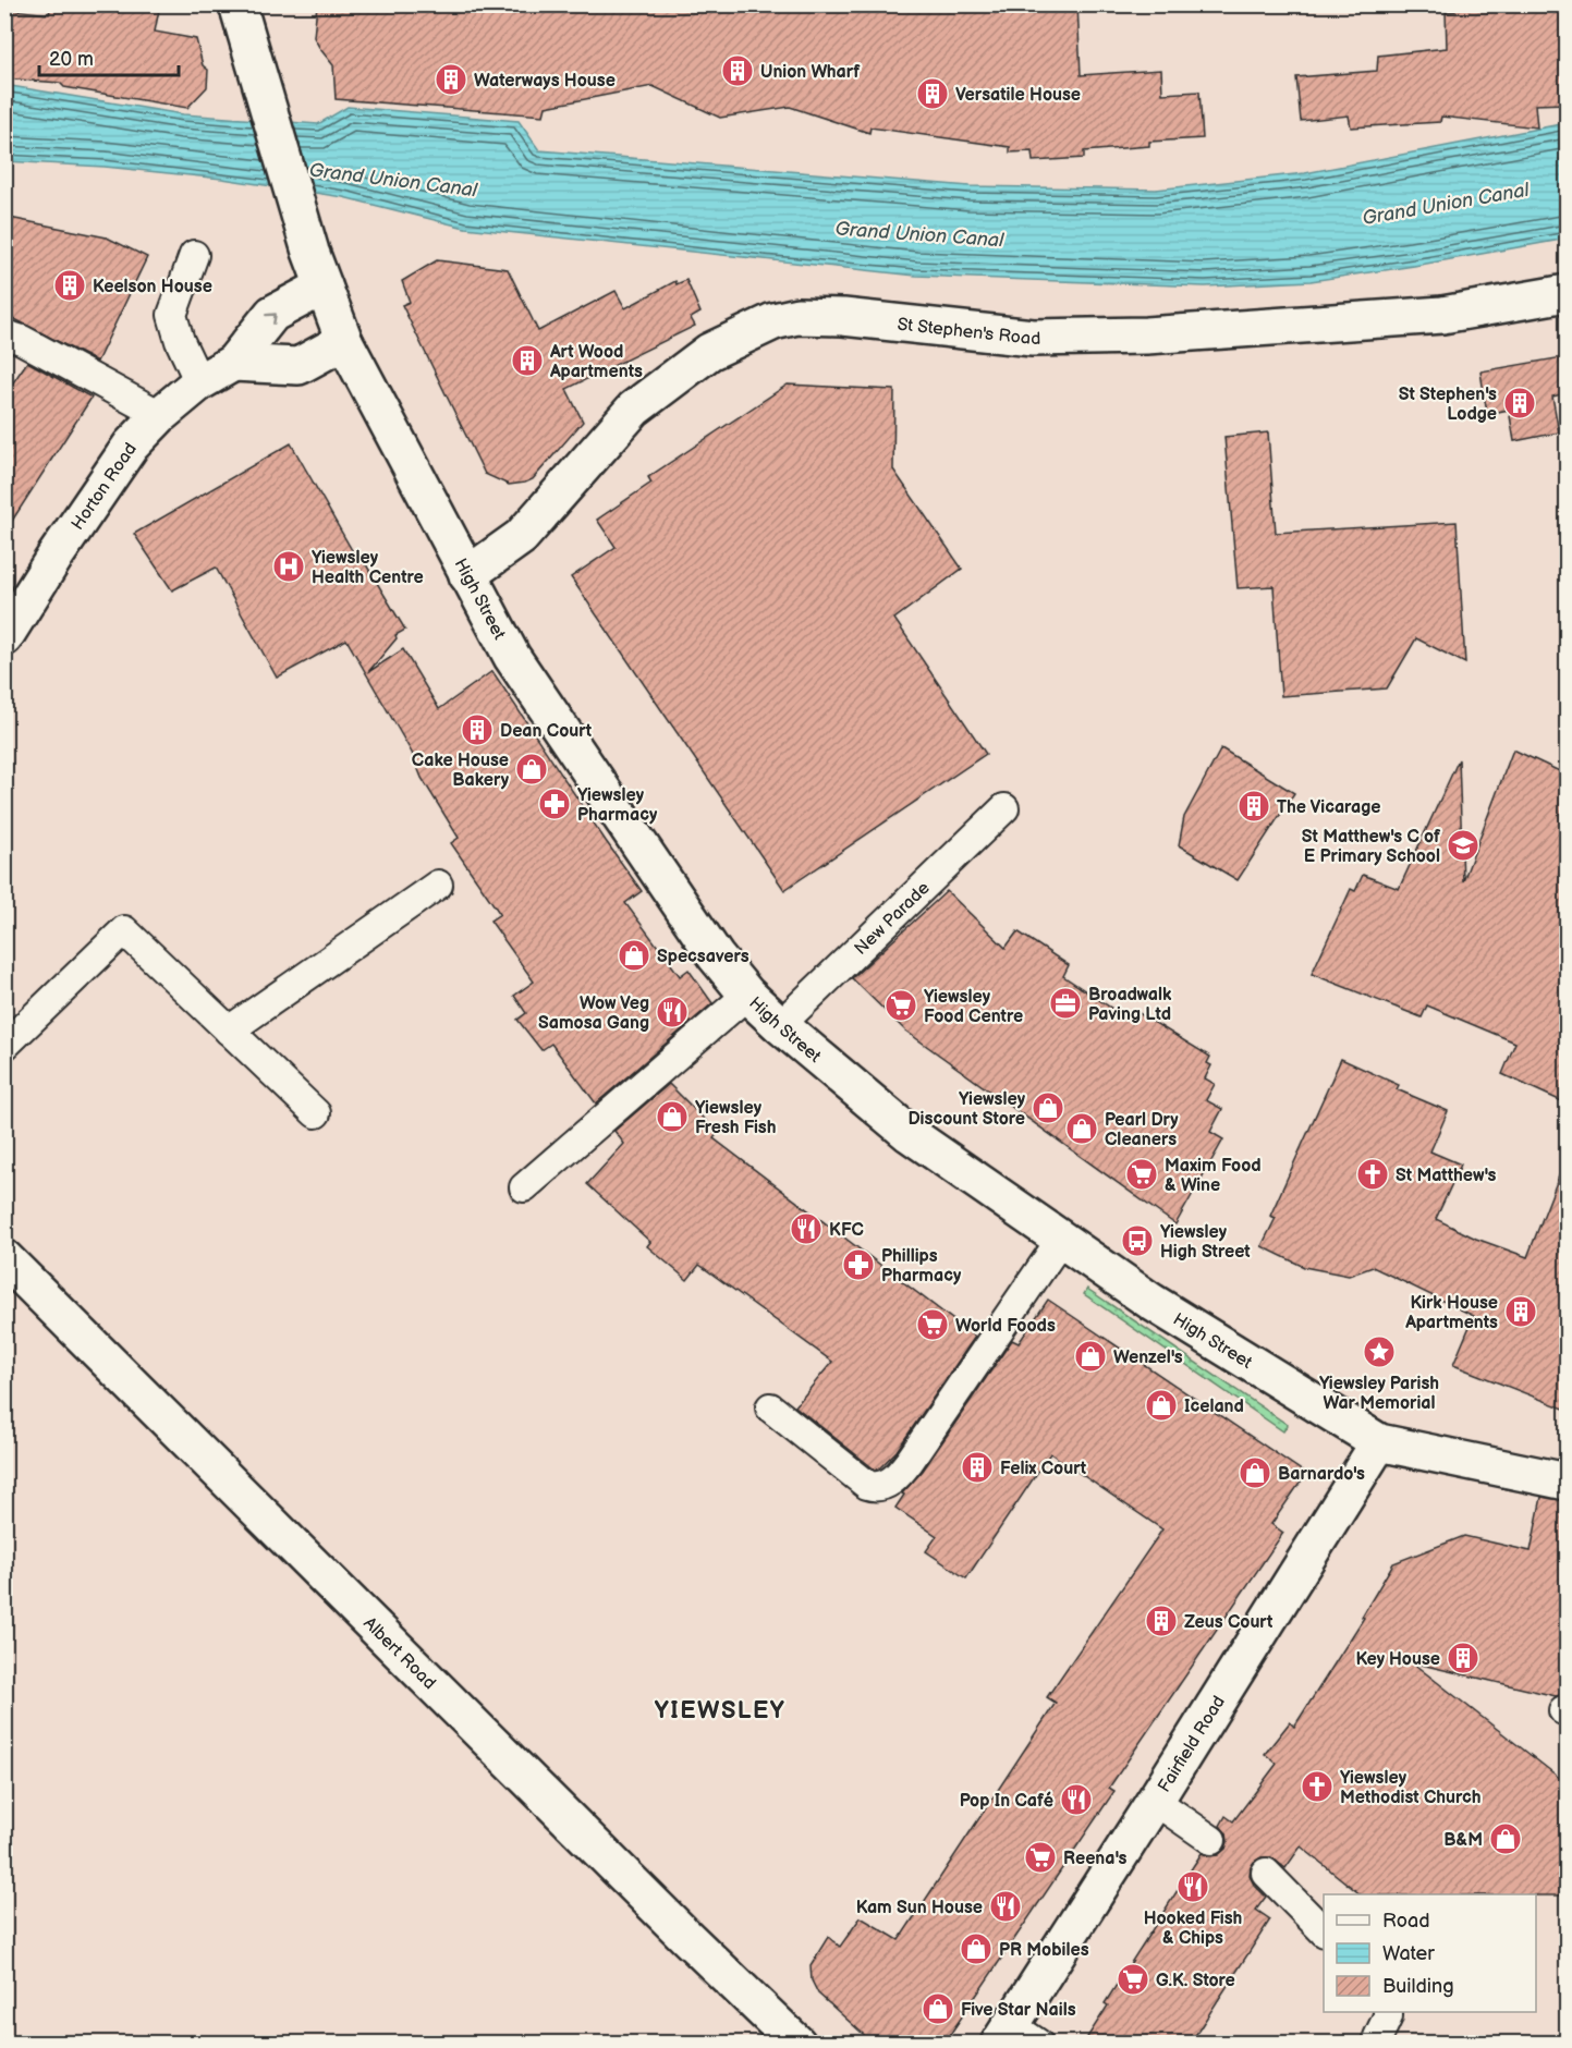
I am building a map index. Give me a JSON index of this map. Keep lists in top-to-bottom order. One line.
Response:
{"streets":{"street":["St Stephen's Road","Horton Road","High Street","Albert Road","Fairfield Road"],"lane":["New Parade"]},"crossings":[["St Stephen's Road","High Street"],["Horton Road","High Street"],["High Street","New Parade"],["High Street","Fairfield Road"]],"districts":["YIEWSLEY"],"water":["Grand Union Canal"],"places":{"building":["Union Wharf","Waterways House","Versatile House","Keelson House","Art Wood Apartments","St Stephen's Lodge","Dean Court","The Vicarage","Kirk House Apartments","Felix Court","Zeus Court","Key House"],"hospital":["Yiewsley Health Centre"],"shop":["Cake House Bakery","Specsavers","Yiewsley Discount Store","Yiewsley Fresh Fish","Pearl Dry Cleaners","Wenzel's","Iceland","Barnardo's","B&M","PR Mobiles","Five Star Nails"],"pharmacy":["Yiewsley Pharmacy","Phillips Pharmacy"],"school or university":["St Matthew's C of E Primary School"],"office":["Broadwalk Paving Ltd"],"supermarket":["Yiewsley Food Centre","Maxim Food & Wine","World Foods","Reena's","G.K. Store"],"restaurant":["Wow Veg Samosa Gang","KFC","Pop In Café","Hooked Fish & Chips","Kam Sun House"],"church":["St Matthew's","Yiewsley Methodist Church"],"bus stop":["Yiewsley High Street"],"place":["Yiewsley Parish War Memorial"]},"legend":["Road","Water","Building"],"scale_bar":"20 m"}
